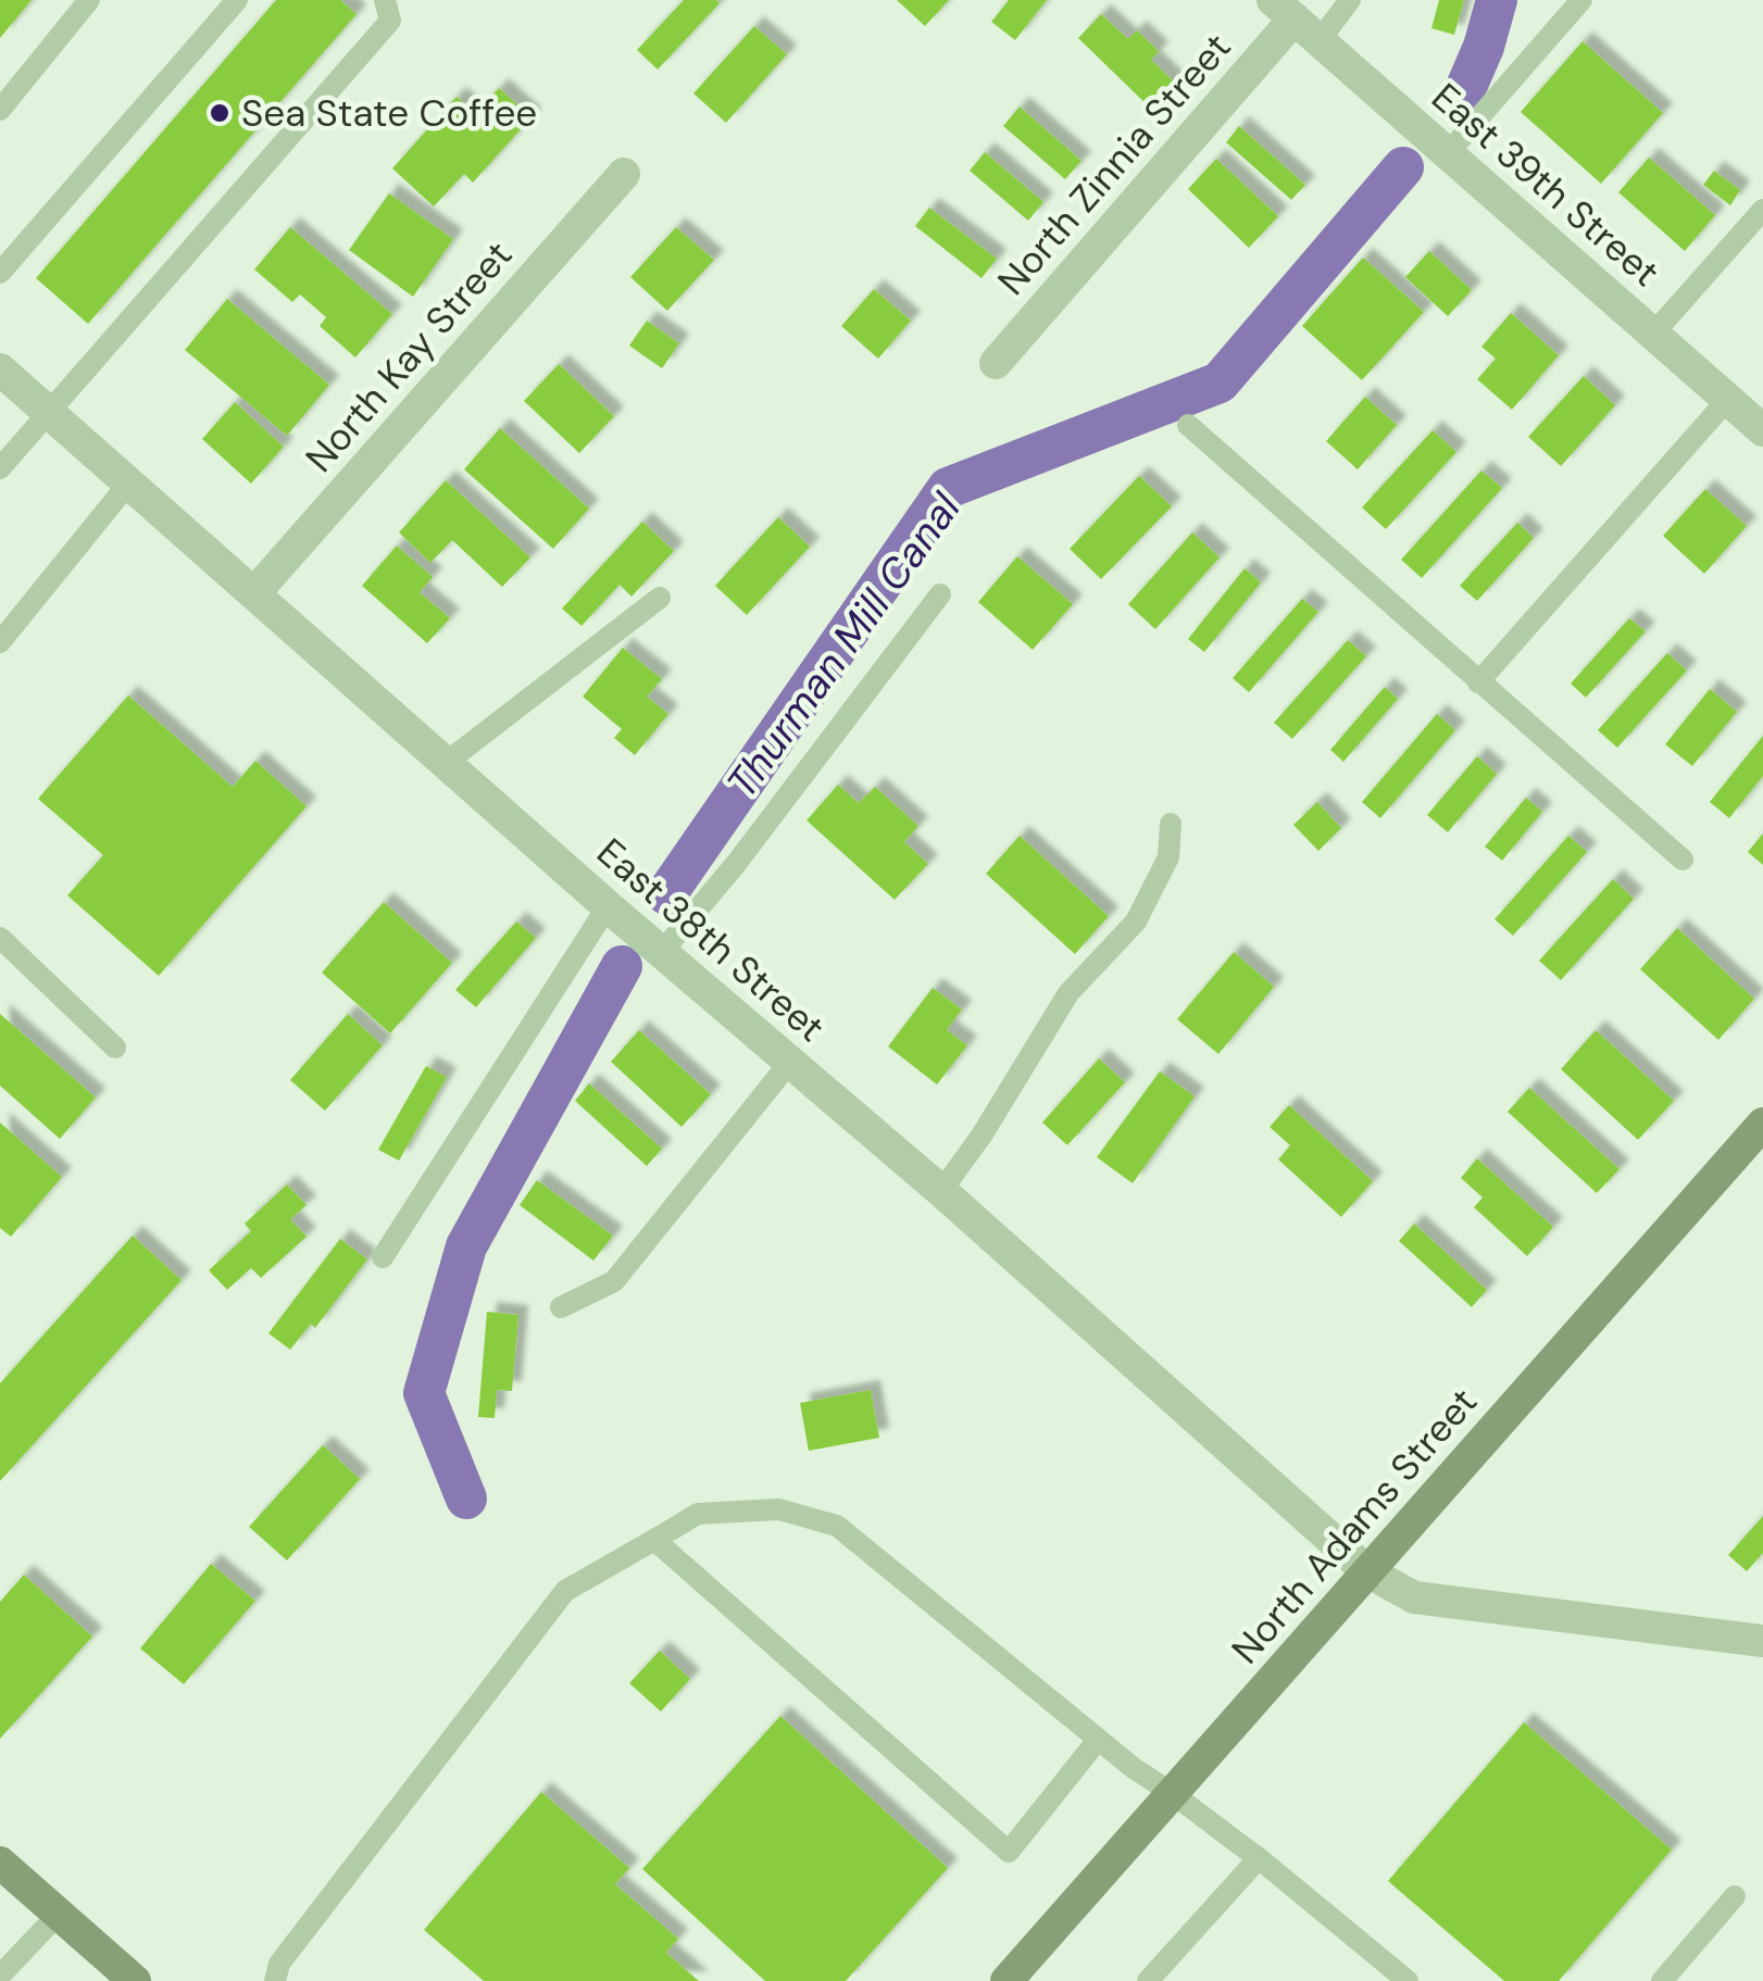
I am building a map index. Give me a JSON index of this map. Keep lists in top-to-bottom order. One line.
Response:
{"streets":{"street":["North Zinnia Street","East 39th Street","North Kay Street","East 38th Street","North Adams Street"]},"crossings":[["North Zinnia Street","East 39th Street"],["North Kay Street","East 38th Street"],["East 38th Street","North Adams Street"]],"water":["Thurman Mill Canal"],"places":["Sea State Coffee"]}
